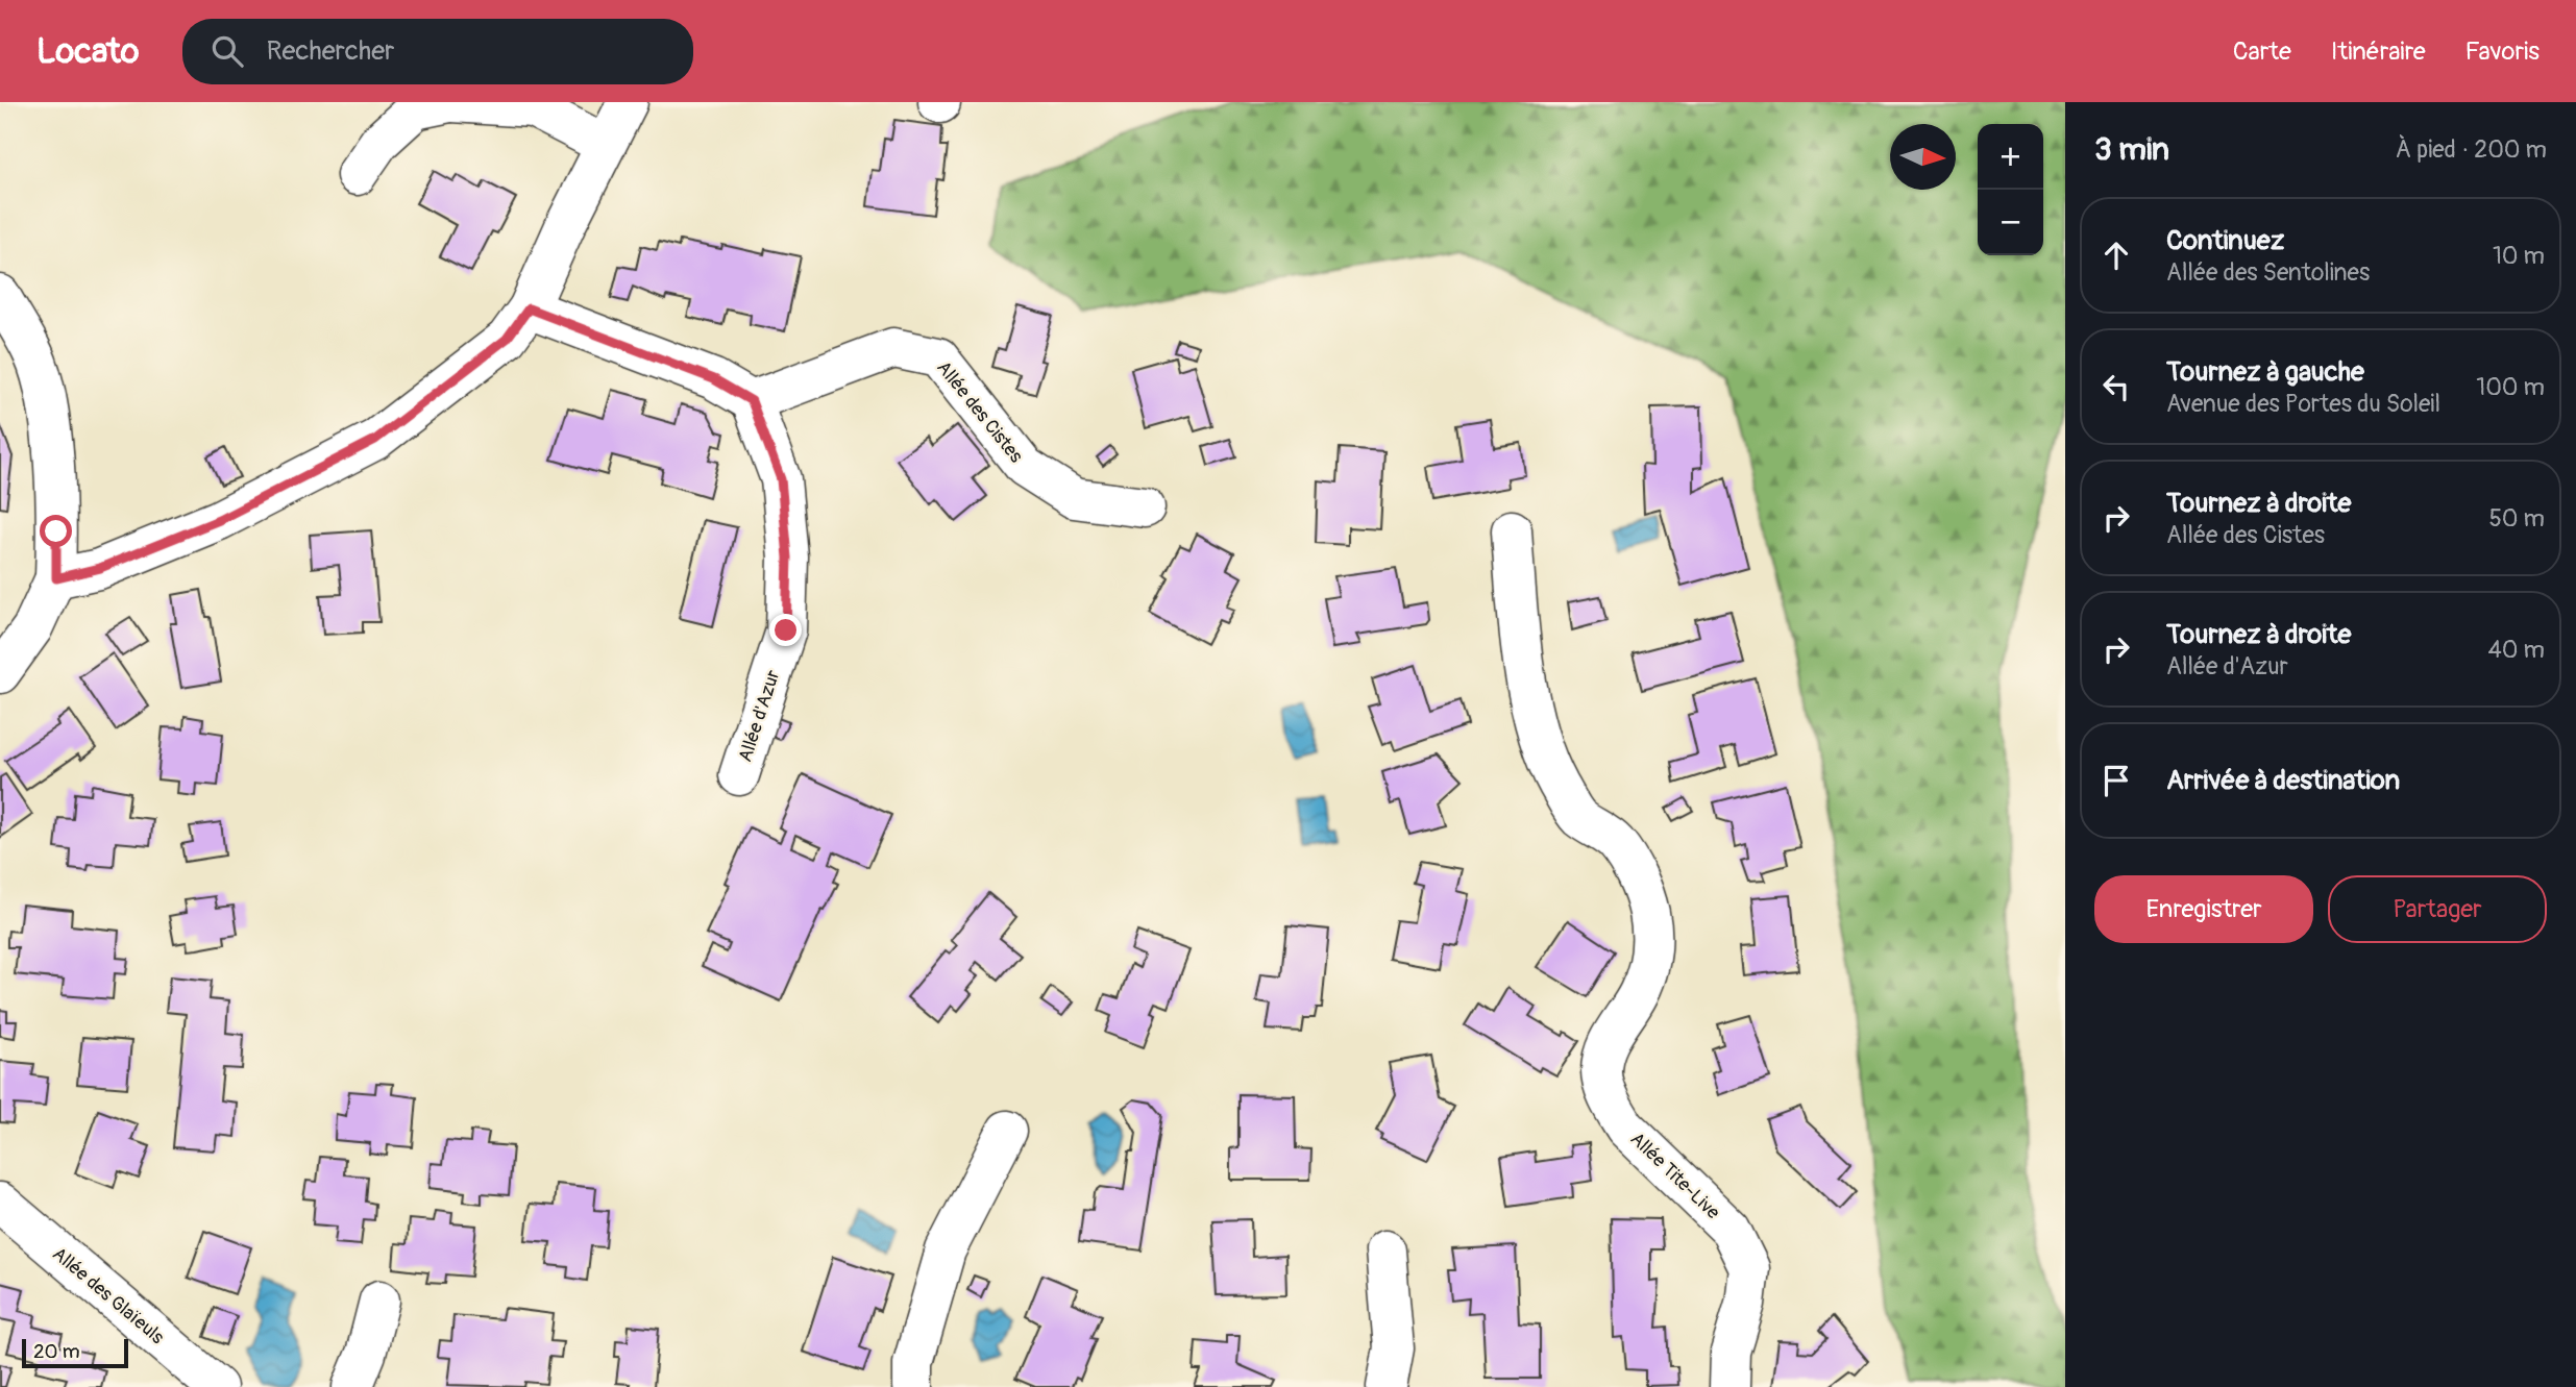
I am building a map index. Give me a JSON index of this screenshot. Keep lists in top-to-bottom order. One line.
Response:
{"streets":{"street":["Allée des Cistes","Allée d'Azur","Allée Tite-Live","Allée des Glaïeuls"]},"crossings":[["Allée des Cistes","Allée d'Azur"]],"scale_bar":"20 m","north":"right","page":{"header":"Locato","search":"Rechercher","nav":["Carte","Itinéraire","Favoris"],"heading":["3 min","À pied · 200 m"],"map_buttons":["+","−"],"list":[["Continuez","Allée des Sentolines","10 m"],["Tournez à gauche","Avenue des Portes du Soleil","100 m"],["Tournez à droite","Allée des Cistes","50 m"],["Tournez à droite","Allée d'Azur","40 m"],"Arrivée à destination"],"buttons":["Enregistrer","Partager"],"scale":"20 m"}}
